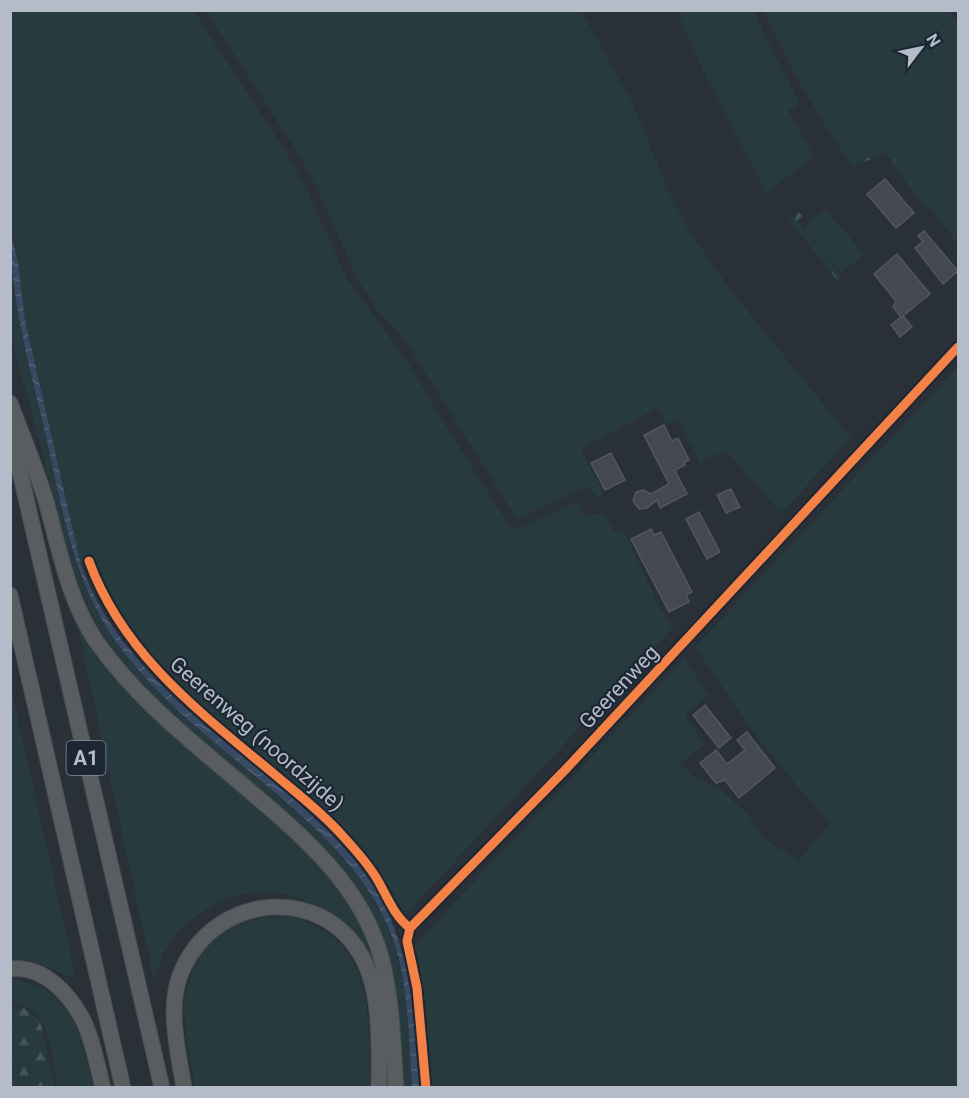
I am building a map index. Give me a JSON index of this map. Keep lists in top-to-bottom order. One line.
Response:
{"streets":{"highway":["A1"],"street":["Geerenweg","Geerenweg (noordzijde)"]},"crossings":[["Geerenweg","Geerenweg (noordzijde)"]],"north":"top right"}
